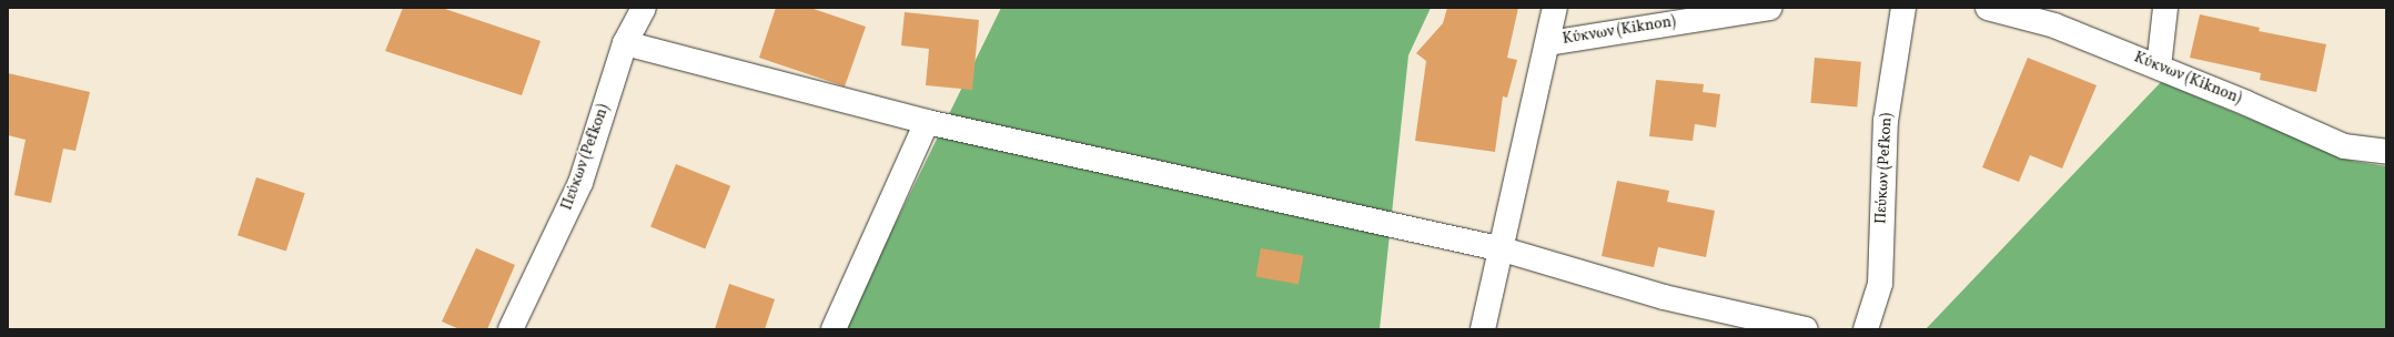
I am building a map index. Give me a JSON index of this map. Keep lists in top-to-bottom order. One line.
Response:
{"streets":{"street":["Κύκνων (Kiknon)","Πεύκων (Pefkon)"]}}
